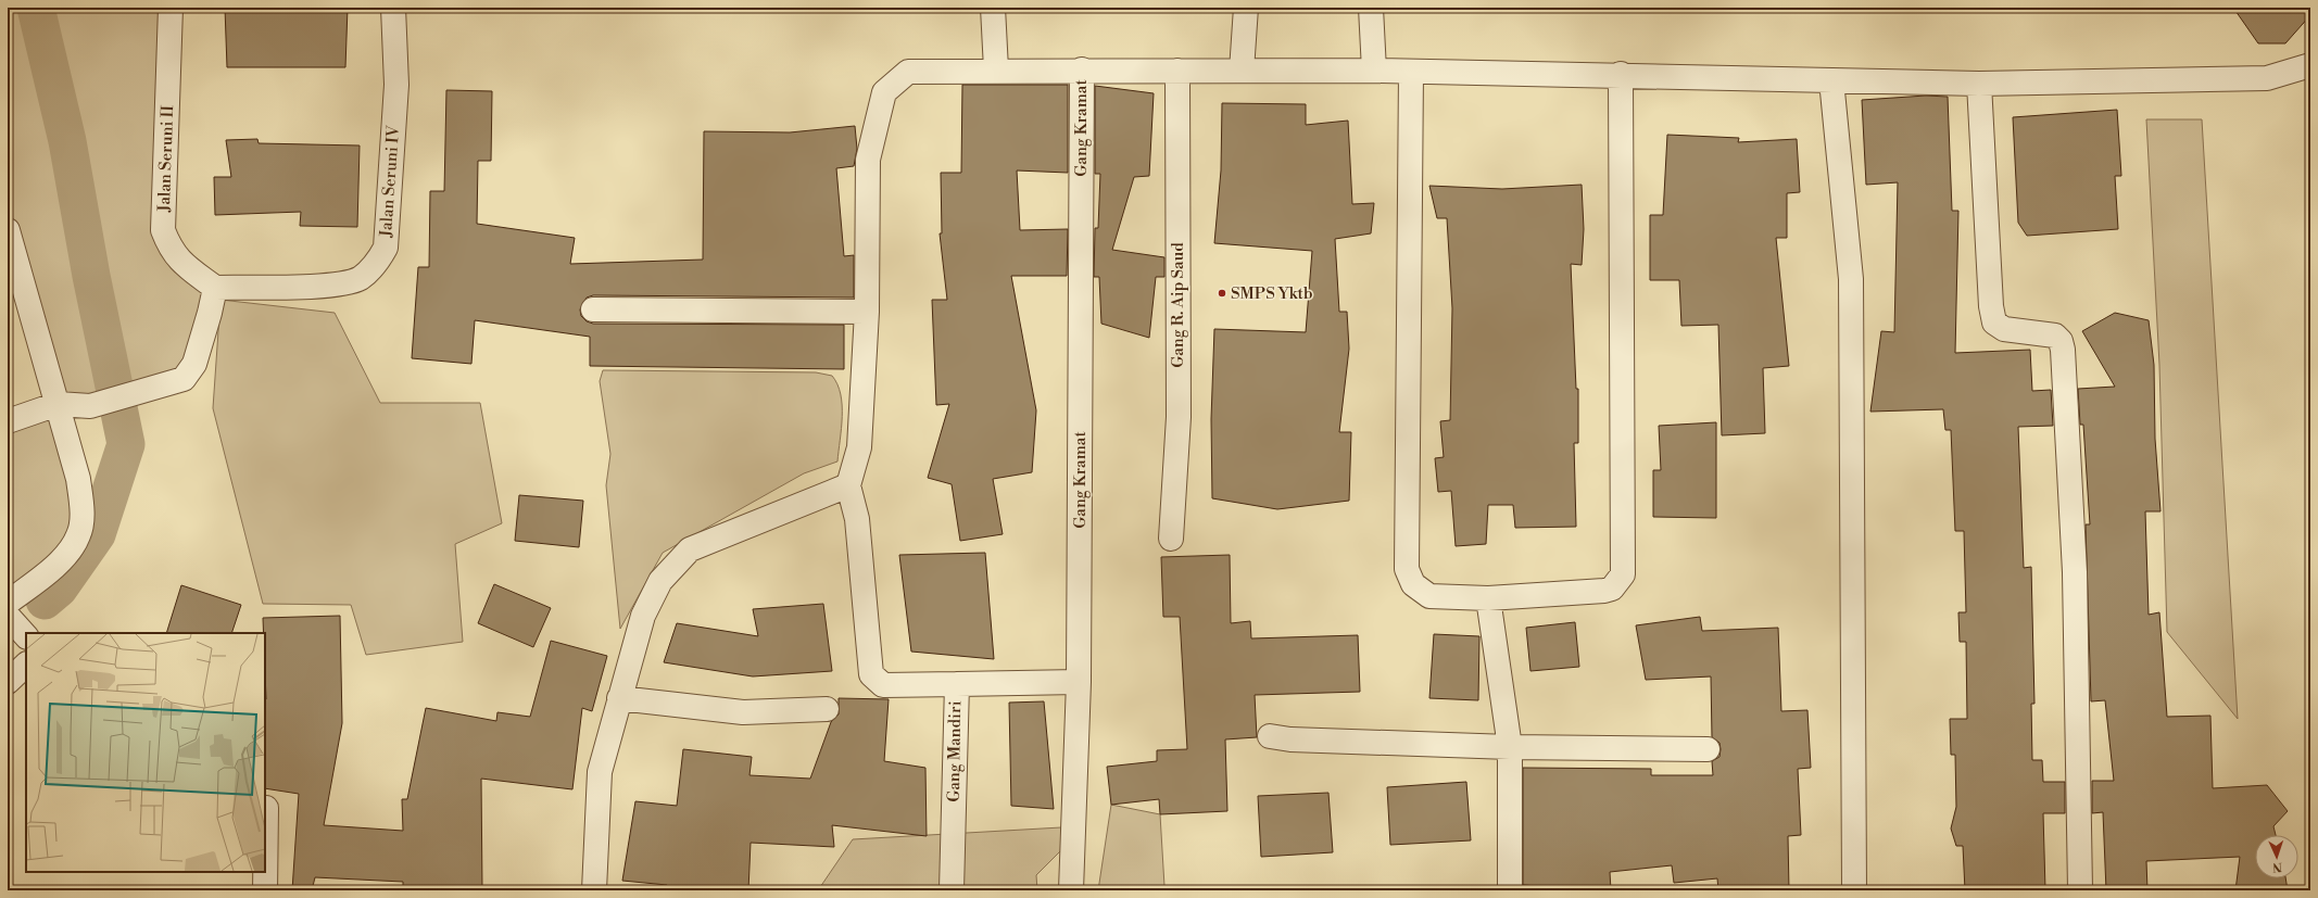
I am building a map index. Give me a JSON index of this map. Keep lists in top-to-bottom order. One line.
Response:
{"streets":{"street":["Gang Kramat","Jalan Seruni II","Jalan Seruni IV","Gang R. Aip Saud","Gang Mandiri"]},"crossings":[["Jalan Seruni II","Jalan Seruni IV"]],"places":["SMPS Yktb"],"north":"bottom"}
